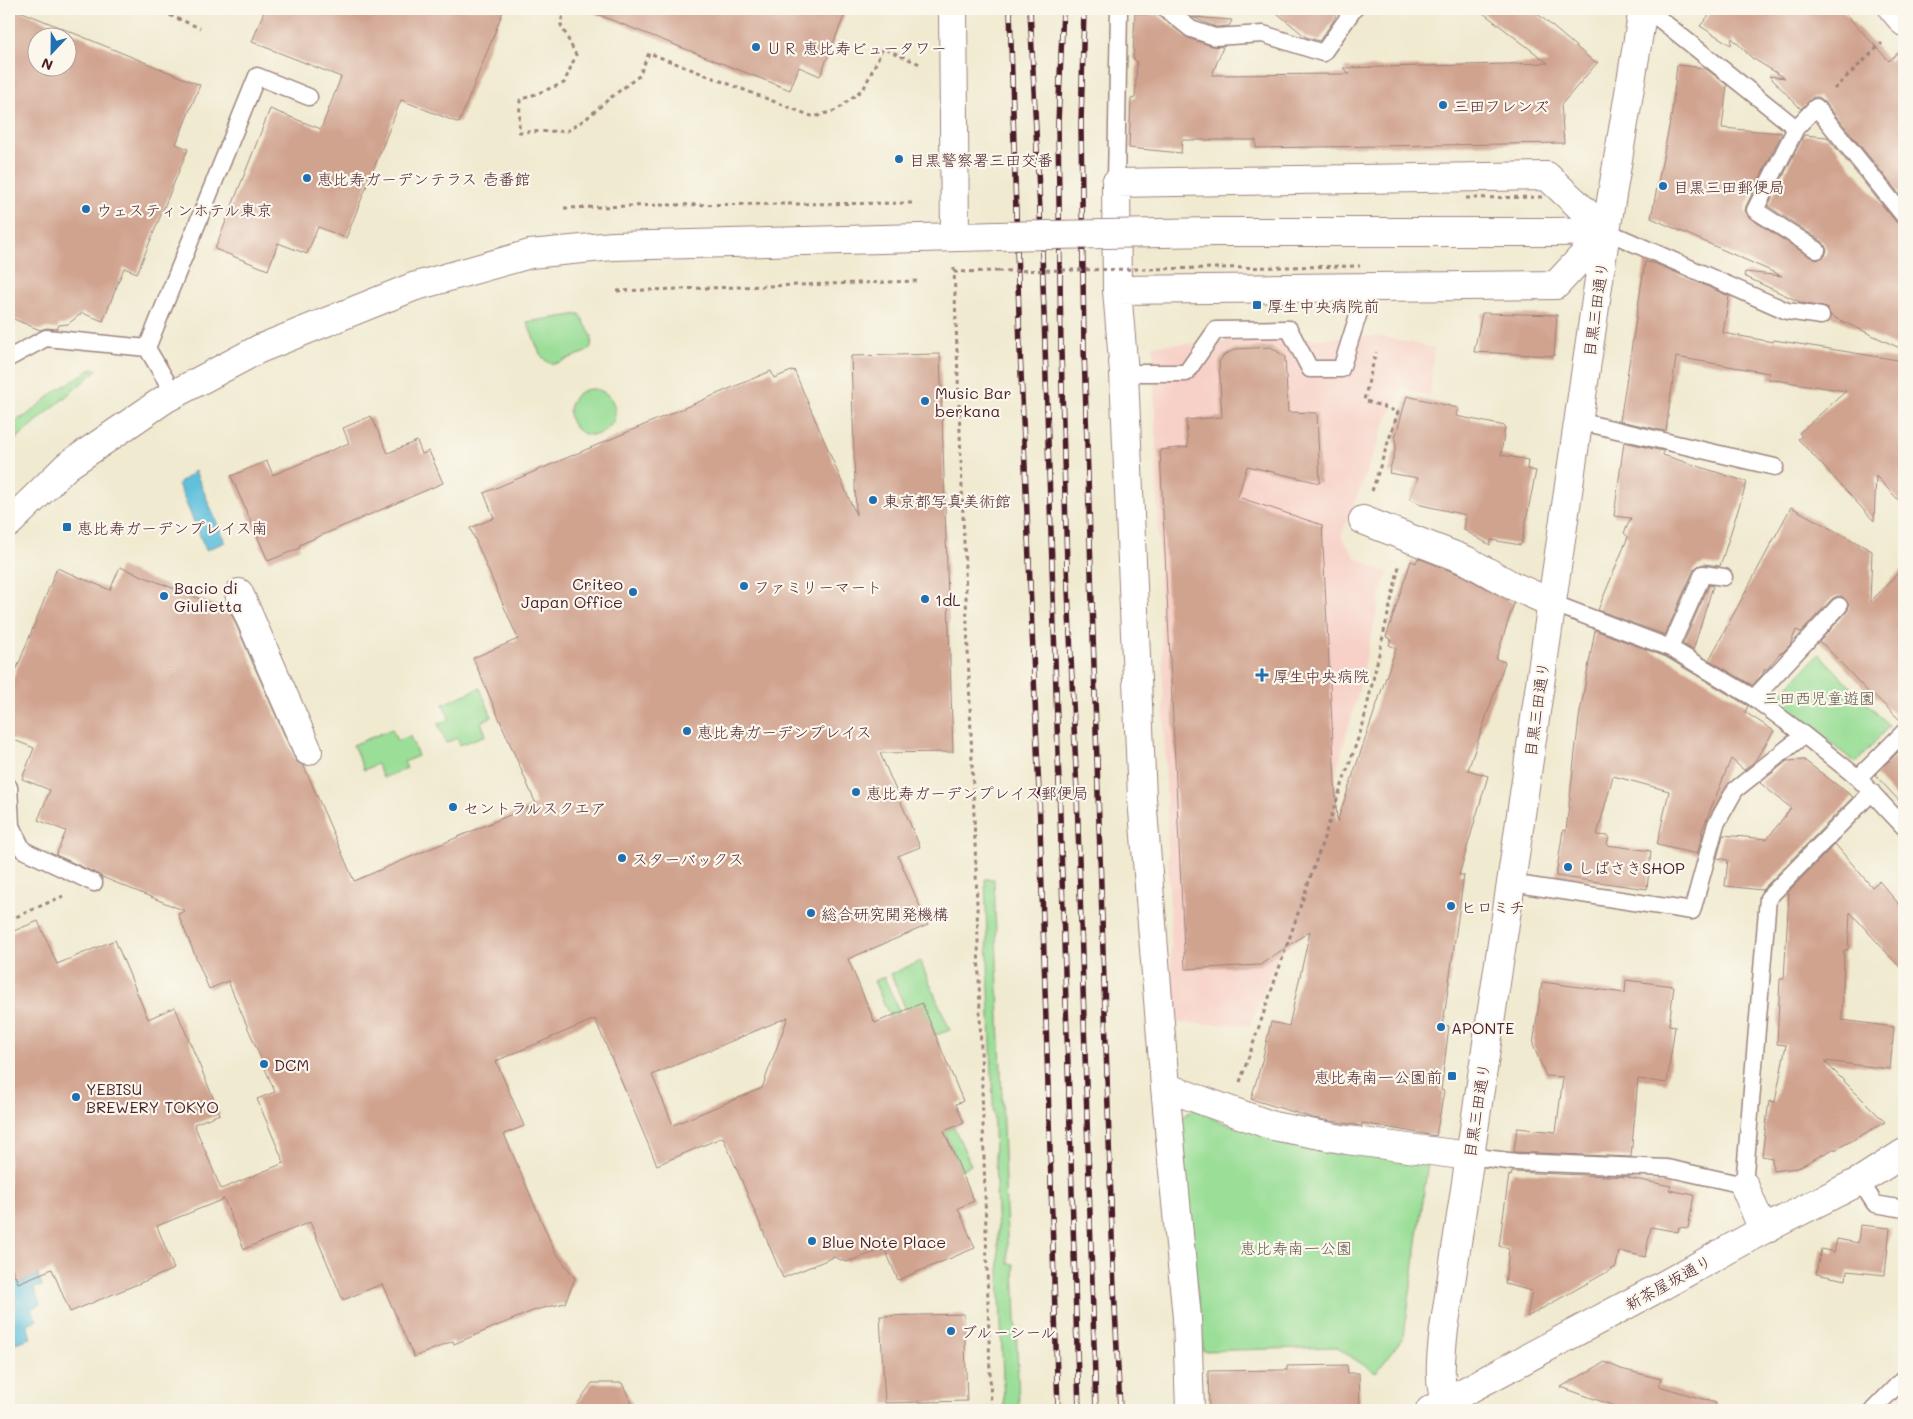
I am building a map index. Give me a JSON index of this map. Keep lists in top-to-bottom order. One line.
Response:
{"streets":{"street":["目黒三田通り","新茶屋坂通り"]},"crossings":[["目黒三田通り","新茶屋坂通り"]],"parks":["三田西児童遊園","恵比寿南一公園"],"places":{"other":["ＵＲ 恵比寿ビュータワー","三田フレンズ","目黒警察署三田交番","恵比寿ガーデンテラス 壱番館","目黒三田郵便局","ウェスティンホテル東京","Music Bar berkana","東京都写真美術館","ファミリーマート","Criteo Japan Office","Bacio di Giulietta","1dL","恵比寿ガーデンプレイス","恵比寿ガーデンプレイス郵便局","セントラルスクエア","スターバックス","しばさきSHOP","ヒロミチ","総合研究開発機構","APONTE","DCM","YEBISU BREWERY TOKYO","Blue Note Place","ブルーシール"],"transit":["厚生中央病院前","恵比寿ガーデンプレイス南","恵比寿南一公園前"],"health":["厚生中央病院"]},"north":"bottom"}
